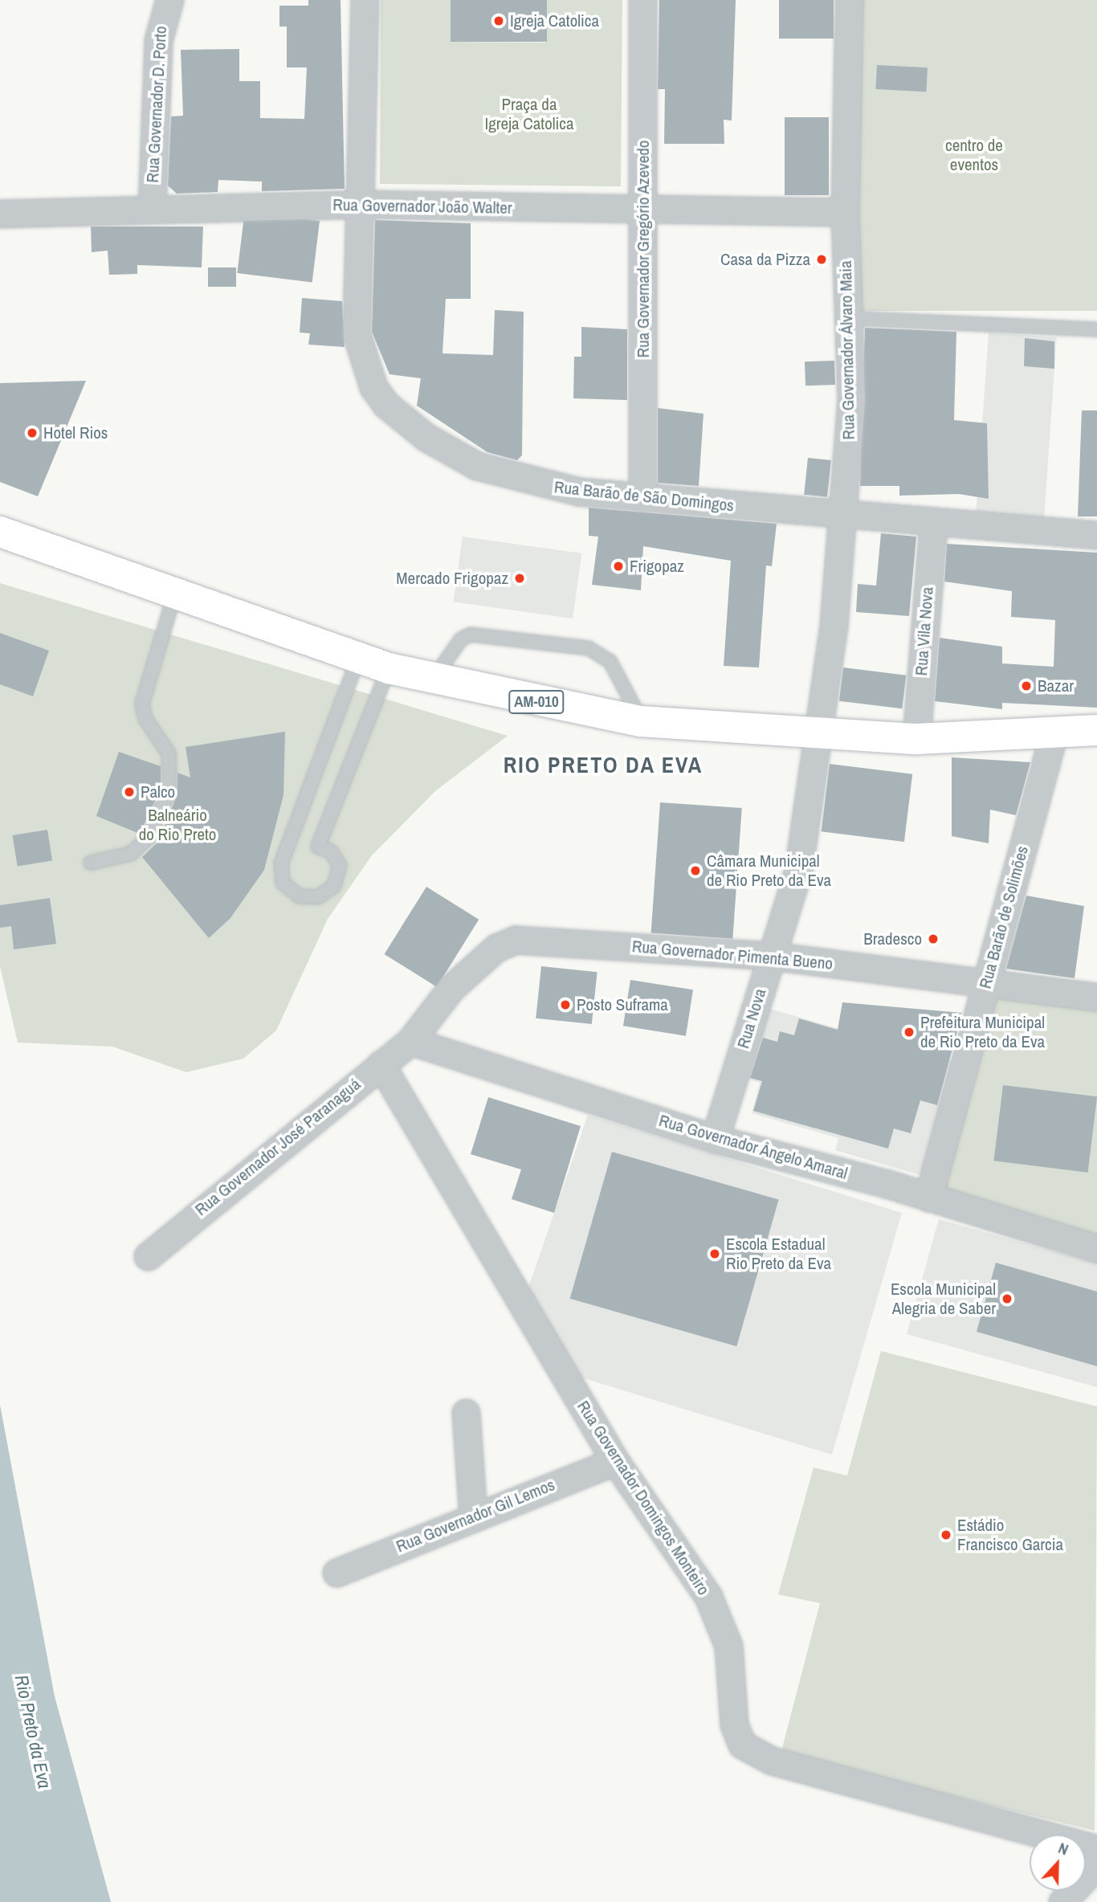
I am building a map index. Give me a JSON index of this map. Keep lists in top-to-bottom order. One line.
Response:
{"streets":{"main road":["AM-010"],"street":["Rua Governador D. Porto","Rua Governador João Walter","Rua Governador Gregório Azevedo","Rua Governador Álvaro Maia","Rua Barão de São Domingos","Rua Vila Nova","Rua Barão de Solimões","Rua Governador Pimenta Bueno","Rua Nova","Rua Governador José Paranaguá","Rua Governador Ângelo Amaral","Rua Governador Domingos Monteiro","Rua Governador Gil Lemos"]},"crossings":[["Rua Governador D. Porto","Rua Governador João Walter"],["Rua Governador João Walter","Rua Governador Gregório Azevedo"],["Rua Governador João Walter","Rua Governador Álvaro Maia"],["Rua Governador João Walter","Rua Barão de São Domingos"],["Rua Governador Gregório Azevedo","Rua Barão de São Domingos"],["Rua Governador Álvaro Maia","Rua Barão de São Domingos"],["Rua Governador Álvaro Maia","AM-010"],["Rua Governador Álvaro Maia","Rua Nova"],["Rua Barão de São Domingos","Rua Vila Nova"],["Rua Vila Nova","AM-010"],["AM-010","Rua Barão de Solimões"],["AM-010","Rua Nova"],["Rua Barão de Solimões","Rua Governador Pimenta Bueno"],["Rua Barão de Solimões","Rua Governador Ângelo Amaral"],["Rua Governador Pimenta Bueno","Rua Nova"],["Rua Governador Pimenta Bueno","Rua Governador José Paranaguá"],["Rua Governador Pimenta Bueno","Rua Governador Ângelo Amaral"],["Rua Nova","Rua Governador Ângelo Amaral"],["Rua Governador José Paranaguá","Rua Governador Ângelo Amaral"],["Rua Governador José Paranaguá","Rua Governador Domingos Monteiro"],["Rua Governador Domingos Monteiro","Rua Governador Gil Lemos"]],"districts":["RIO PRETO DA EVA"],"water":["Rio Preto da Eva"],"parks":["Praça da Igreja Catolica","centro de eventos","Balneário do Rio Preto"],"places":["Igreja Catolica","Casa da Pizza","Hotel Rios","Frigopaz","Mercado Frigopaz","Bazar","Palco","Câmara Municipal de Rio Preto da Eva","Bradesco","Posto Suframa","Prefeitura Municipal de Rio Preto da Eva","Escola Estadual Rio Preto da Eva","Escola Municipal Alegria de Saber","Estádio Francisco Garcia"],"north":"top"}
